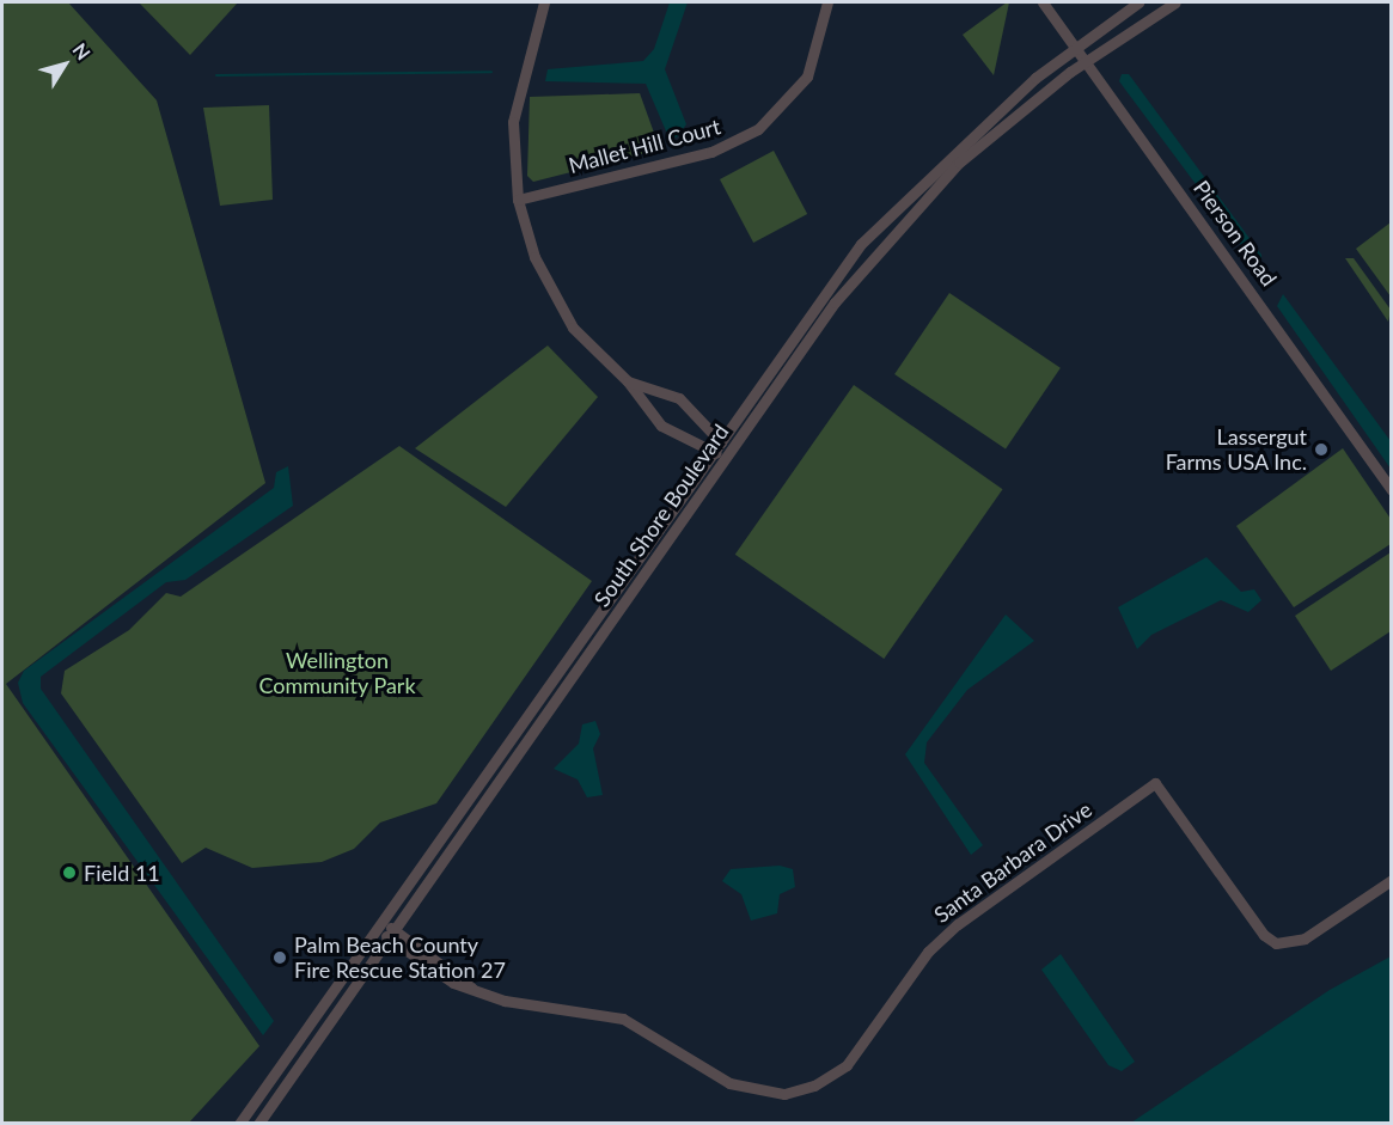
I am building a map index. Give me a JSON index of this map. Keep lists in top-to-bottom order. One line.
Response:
{"streets":{"street":["Mallet Hill Court","Pierson Road","South Shore Boulevard","Santa Barbara Drive"]},"crossings":[["Pierson Road","South Shore Boulevard"],["South Shore Boulevard","Santa Barbara Drive"]],"parks":["Wellington Community Park"],"places":["Lassergut Farms USA Inc.","Field 11","Palm Beach County Fire Rescue Station 27"],"north":"top right"}
